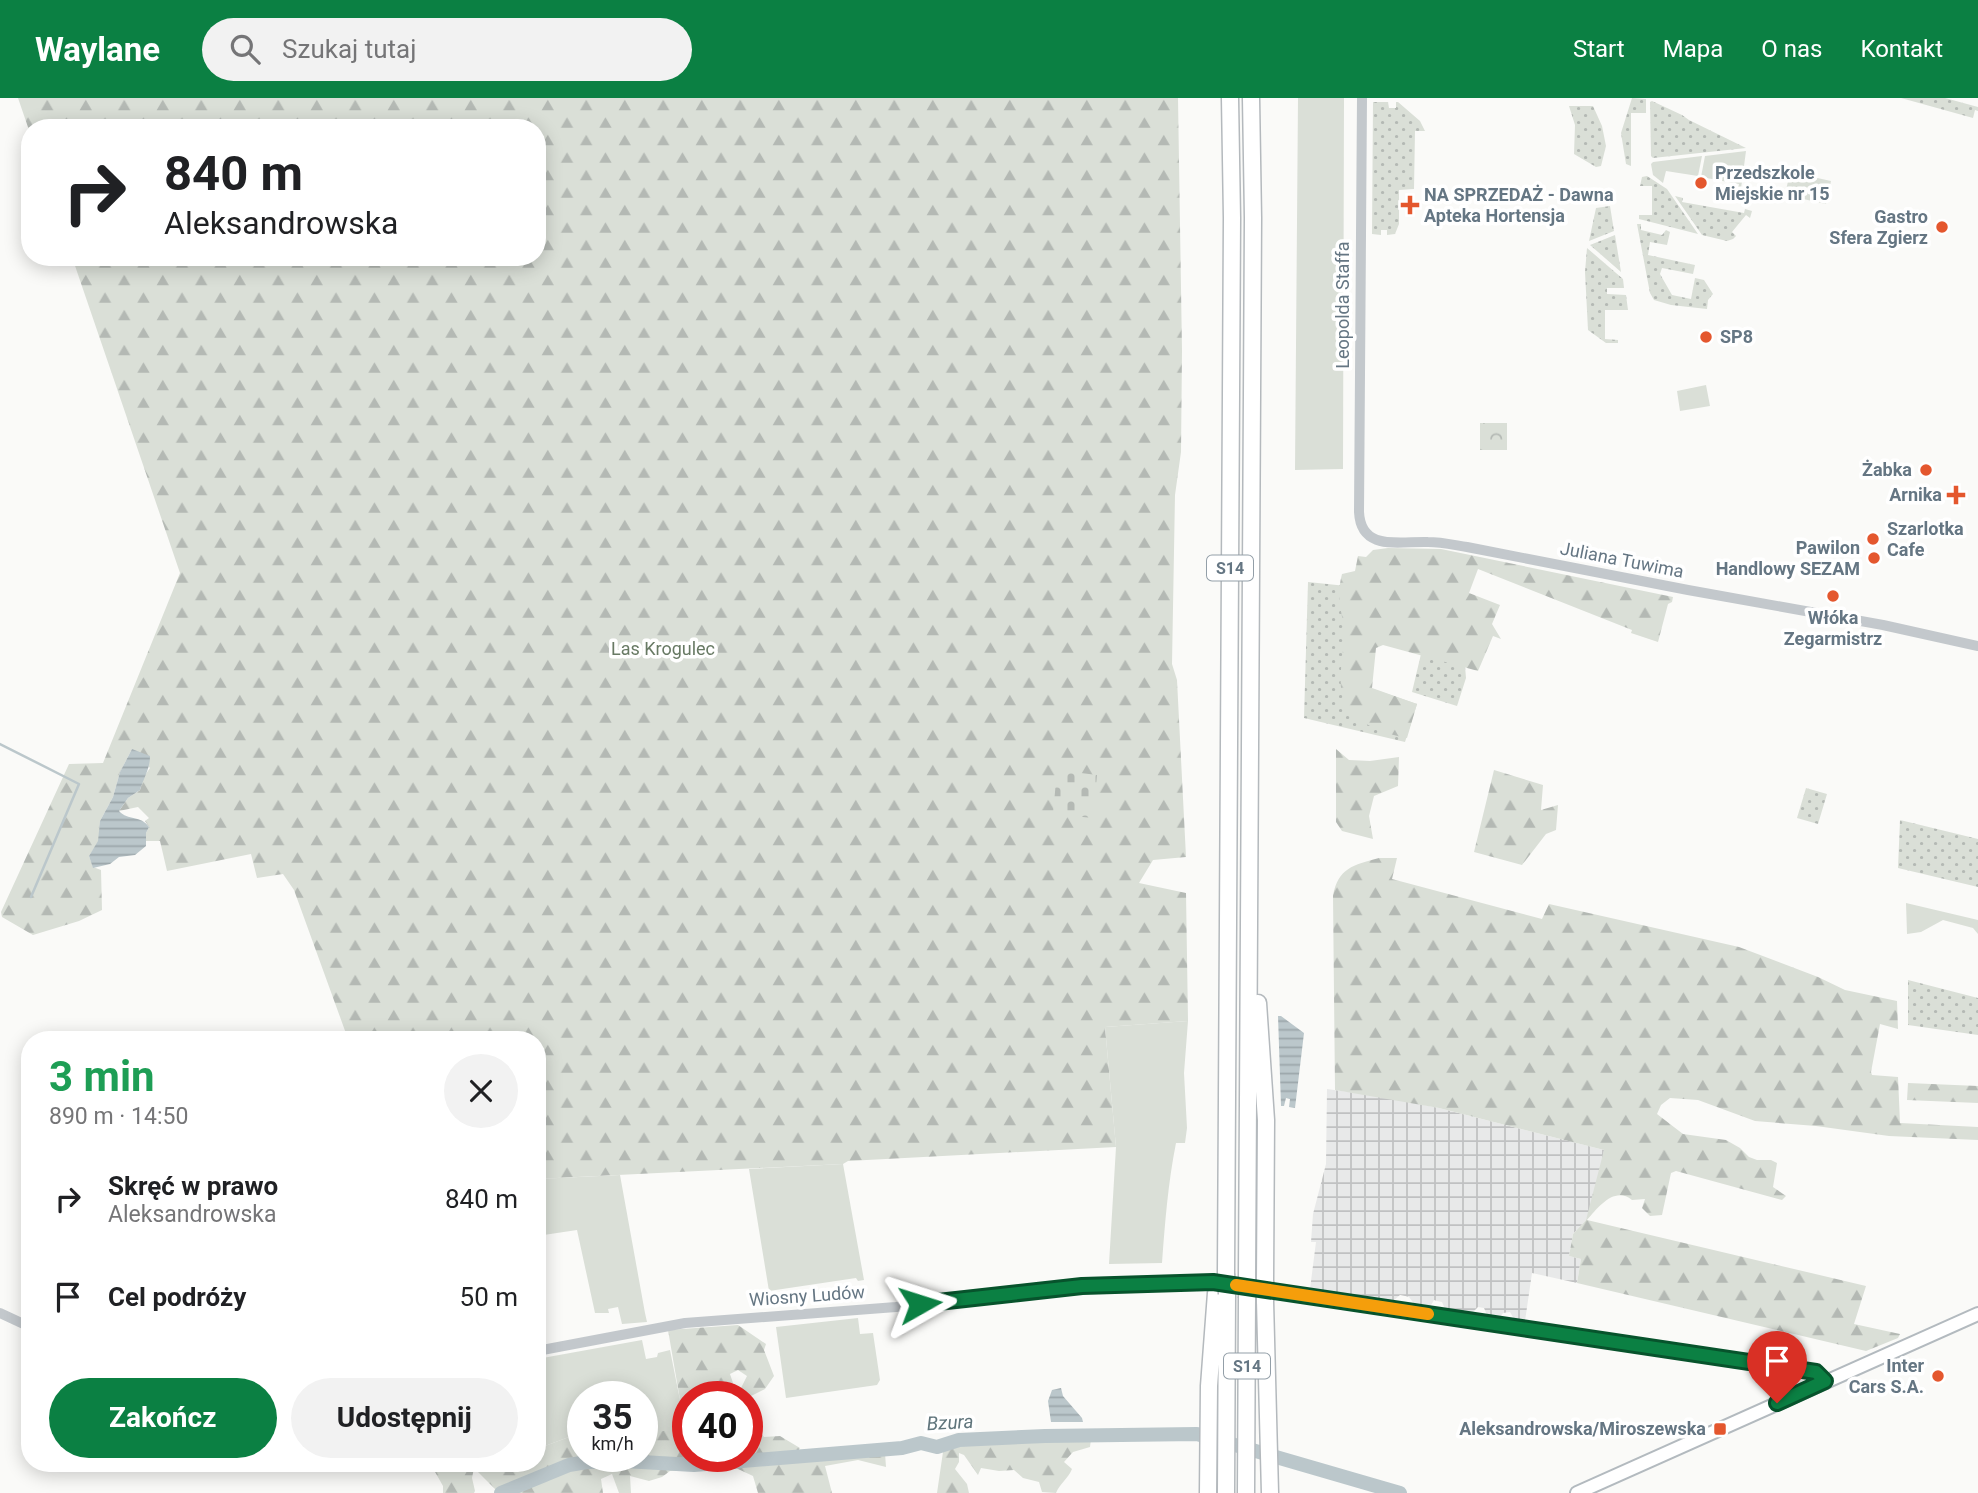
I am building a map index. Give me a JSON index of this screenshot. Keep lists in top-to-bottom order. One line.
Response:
{"streets":{"highway":["S14"],"street":["Leopolda Staffa","Juliana Tuwima","Wiosny Ludów"]},"crossings":[["Leopolda Staffa","Juliana Tuwima"]],"water":["Bzura"],"parks":["Las Krogulec"],"places":{"other":["Przedszkole Miejskie nr 15","Gastro Sfera Zgierz","SP8","Żabka","Szarlotka Cafe","Pawilon Handlowy SEZAM","Włóka Zegarmistrz","Inter Cars S.A."],"health":["NA SPRZEDAŻ - Dawna Apteka Hortensja","Arnika"],"transit":["Aleksandrowska/Miroszewska"]},"page":{"header":"Waylane","search":"Szukaj tutaj","nav":["Start","Mapa","O nas","Kontakt"],"turn":["840 m","Aleksandrowska"],"heading":["3 min","890 m · 14:50"],"list":[{"name":"Skręć w prawo","note":"Aleksandrowska","value":"840 m"},{"name":"Cel podróży","value":"50 m"}],"buttons":["Zakończ","Udostępnij"],"speed":"35 km/h","limit":"40"}}
